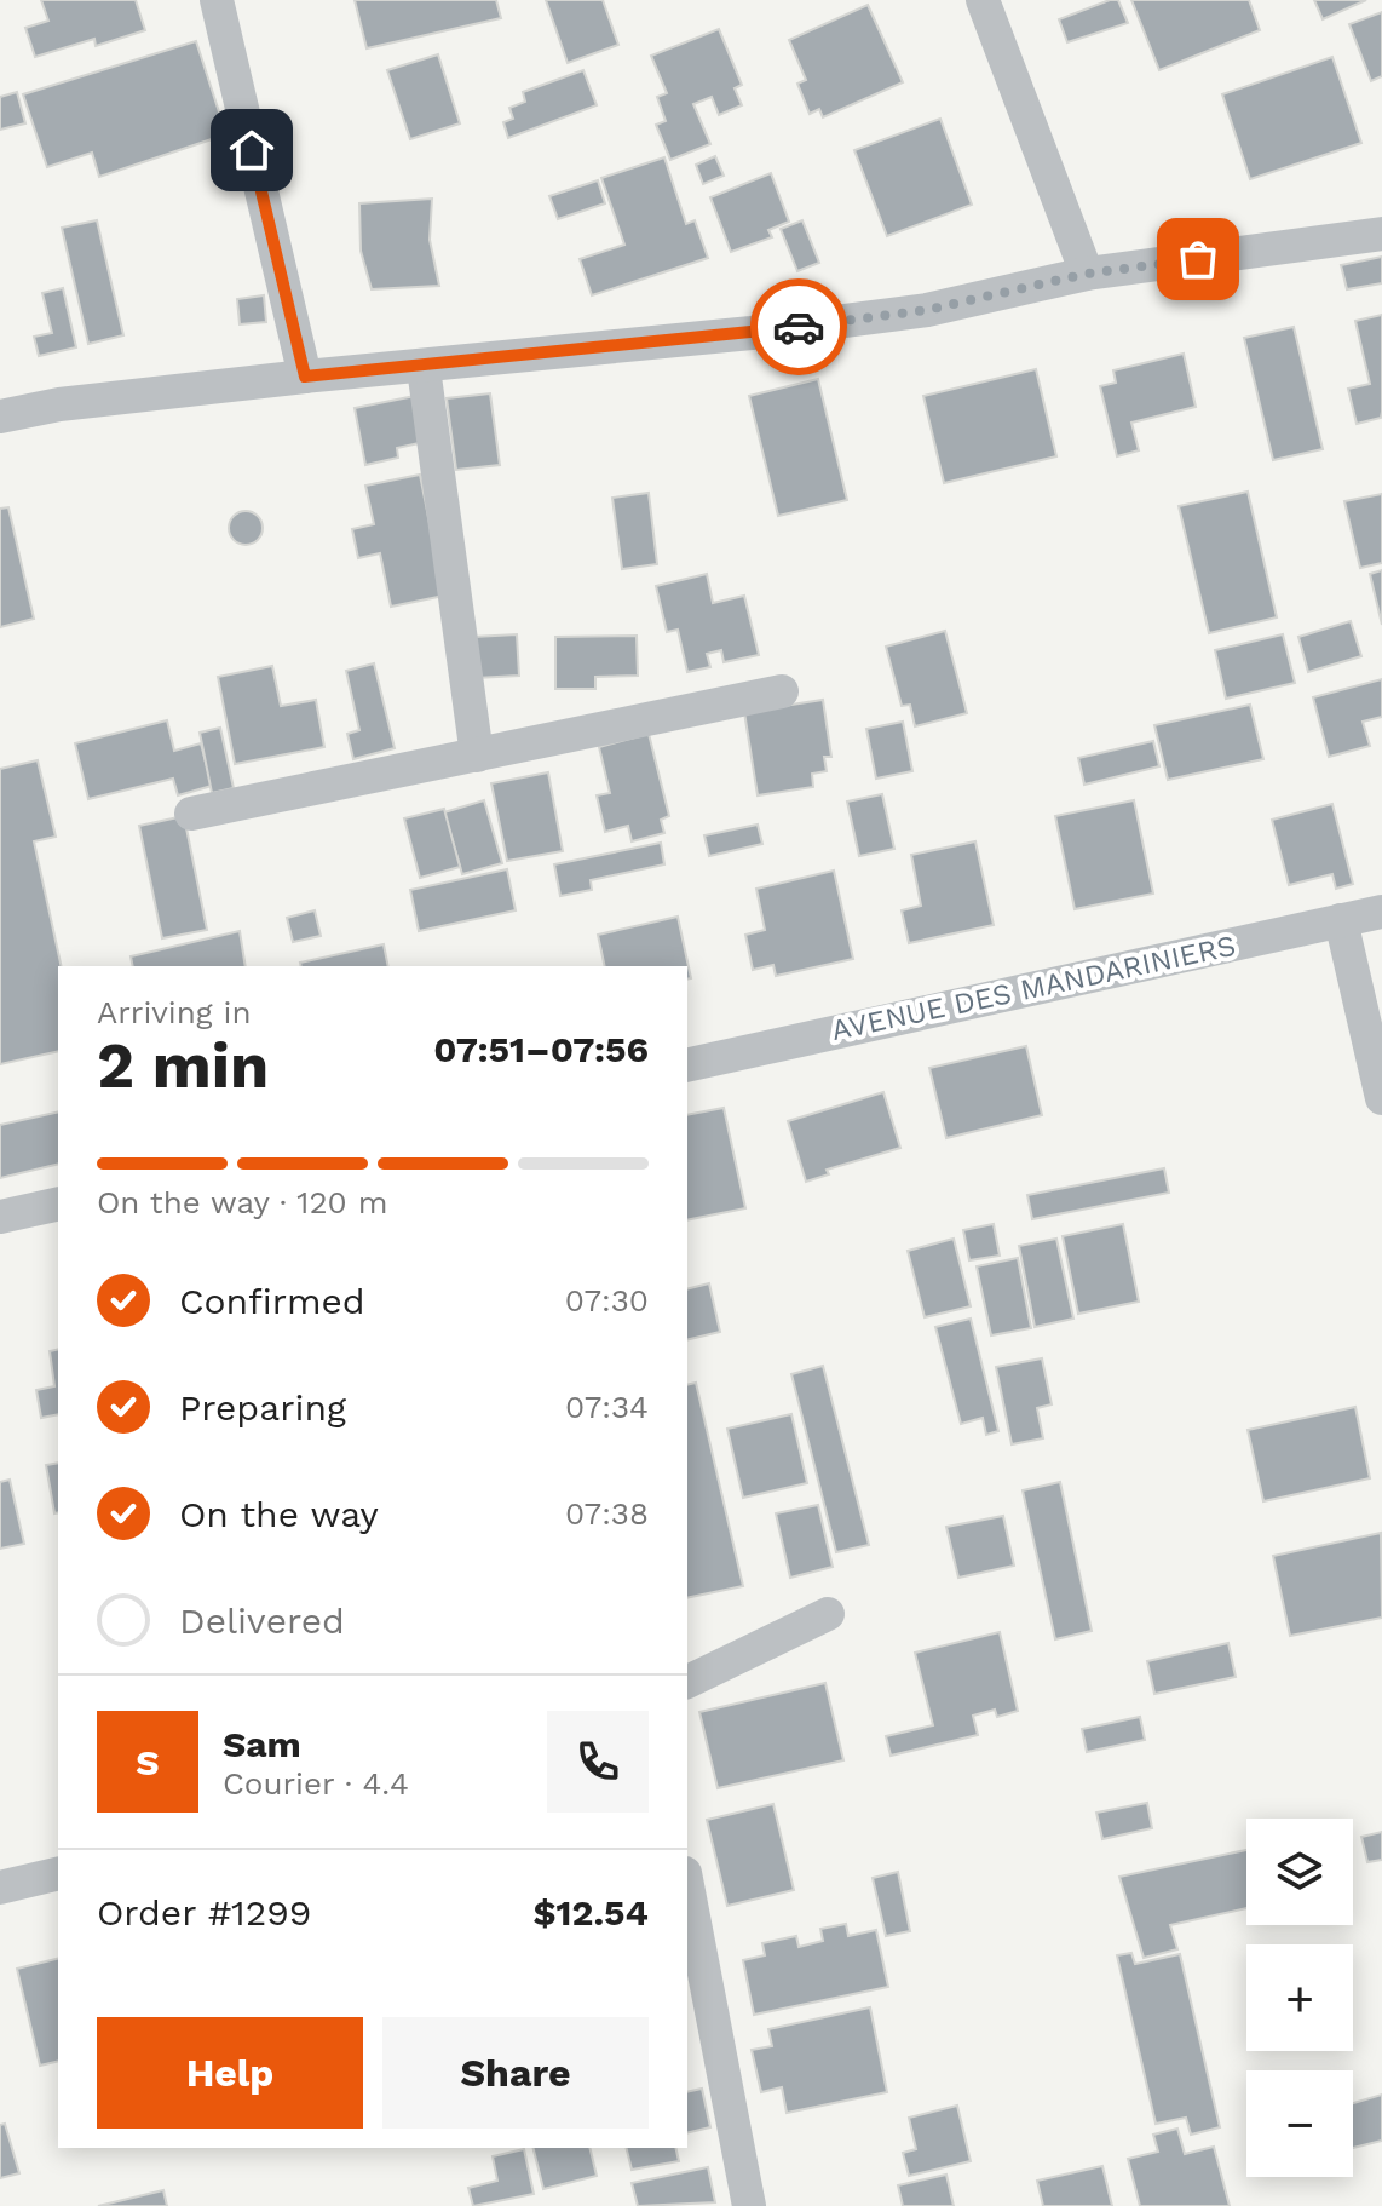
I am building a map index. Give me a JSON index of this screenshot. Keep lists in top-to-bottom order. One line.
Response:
{"streets":{"street":["AVENUE DES MANDARINIERS"]},"page":{"heading":["2 min","Arriving in","07:51–07:56"],"panel":["Sam","Courier · 4.4","Order #1299","$12.54"],"bar":"On the way · 120 m","list":[["Confirmed","07:30"],["Preparing","07:34"],["On the way","07:38"],"Delivered"],"round":"S","map_buttons":["+","−"],"buttons":["Help","Share"]}}
